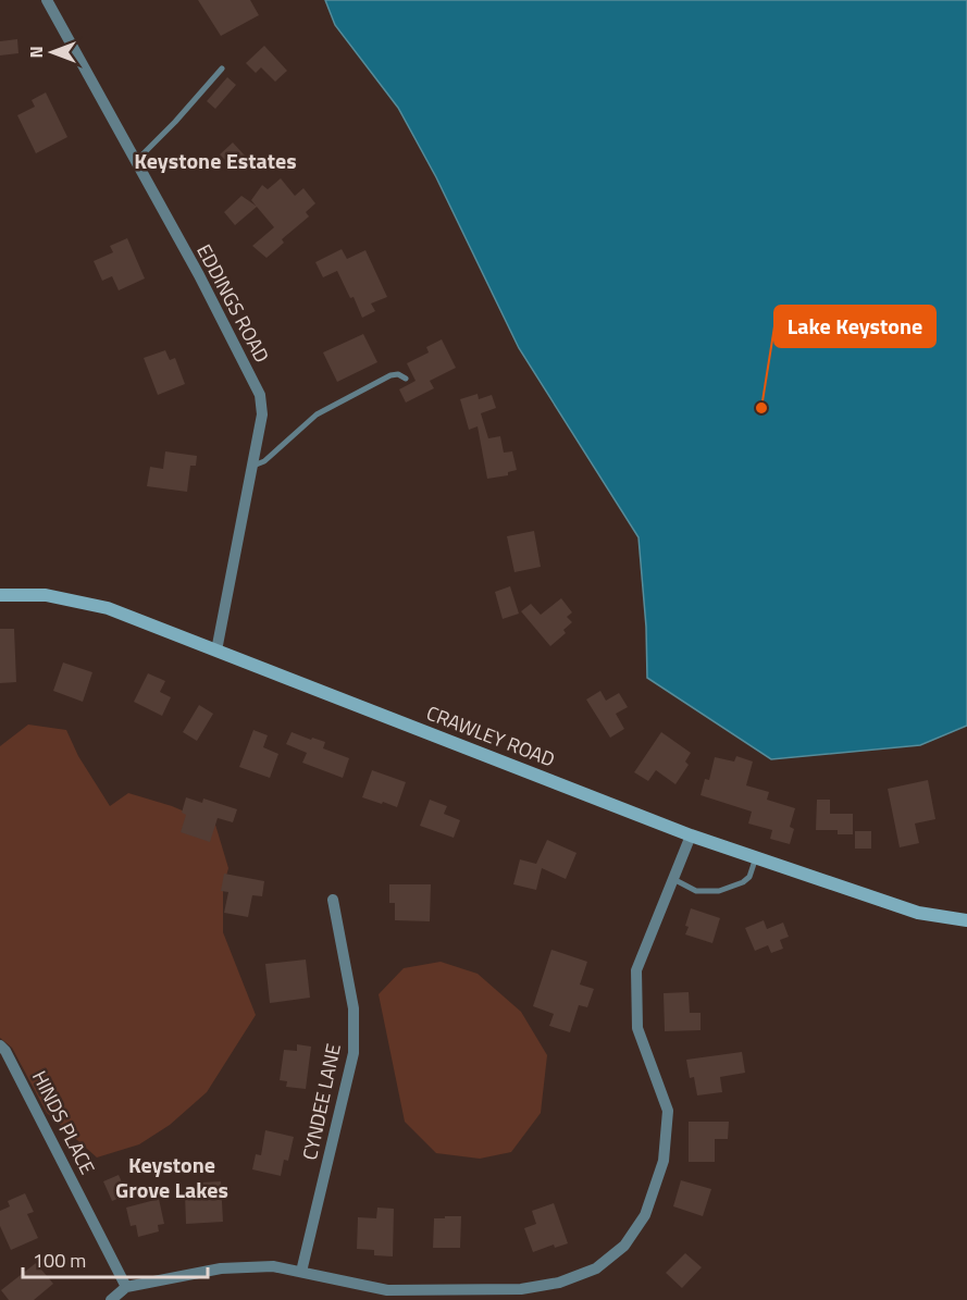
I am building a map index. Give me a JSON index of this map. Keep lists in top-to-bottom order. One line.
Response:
{"streets":{"street":["EDDINGS ROAD","CRAWLEY ROAD","CYNDEE LANE","HINDS PLACE"]},"crossings":[["EDDINGS ROAD","CRAWLEY ROAD"]],"districts":["Keystone Estates","Keystone Grove Lakes"],"places":["Lake Keystone"],"scale_bar":"100 m","north":"left"}
